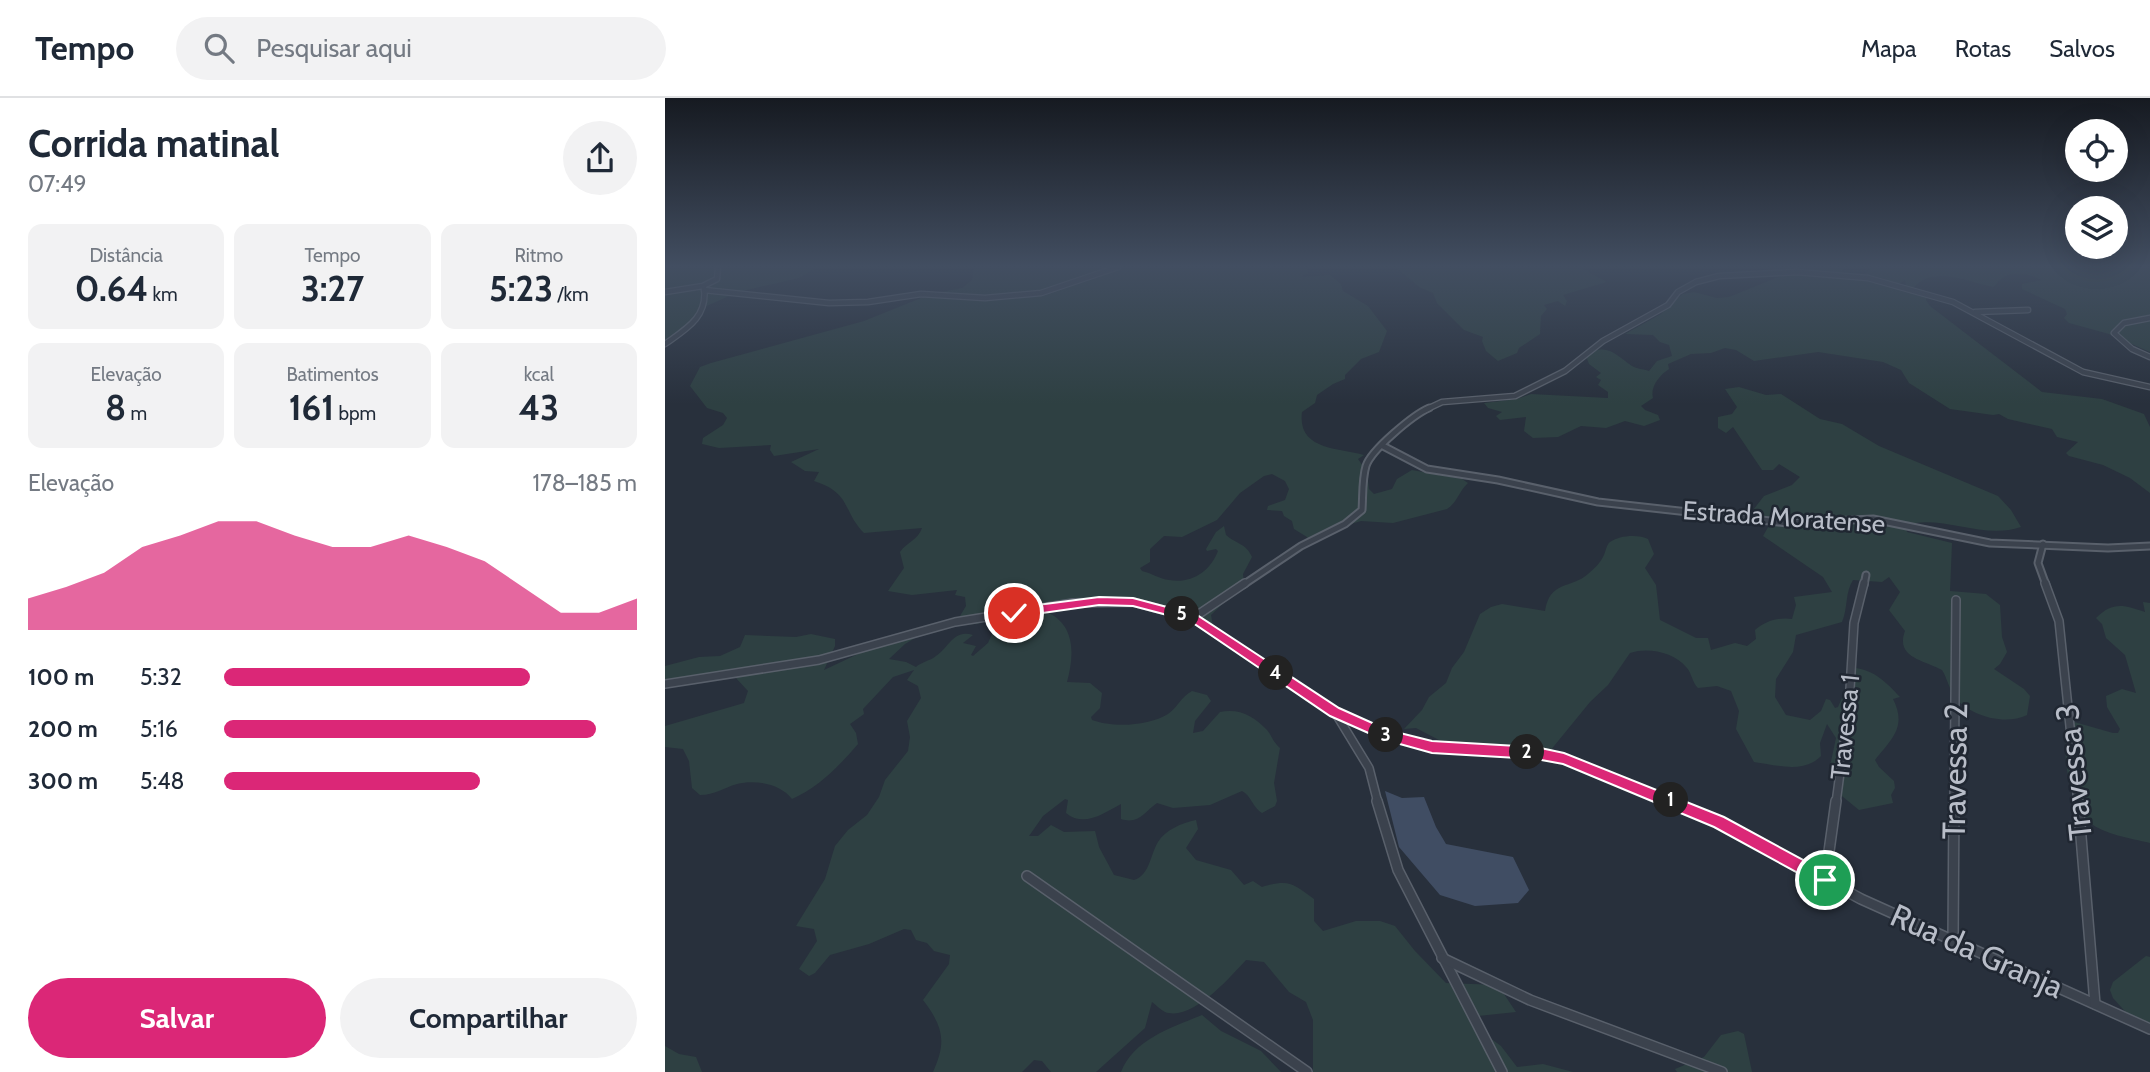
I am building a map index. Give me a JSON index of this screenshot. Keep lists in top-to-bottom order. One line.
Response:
{"streets":{"street":["Estrada Moratense","Travessa 1","Travessa 2","Travessa 3","Rua da Granja"]},"crossings":[["Estrada Moratense","Travessa 3"],["Travessa 1","Rua da Granja"],["Travessa 2","Rua da Granja"],["Travessa 3","Rua da Granja"]],"page":{"header":"Tempo","search":"Pesquisar aqui","nav":["Mapa","Rotas","Salvos"],"heading":["Corrida matinal","07:49"],"stats":[["Distância","0.64 km"],["Tempo","3:27"],["Ritmo","5:23 /km"],["Elevação","8 m"],["Batimentos","161 bpm"],["kcal","43"]],"chart":["Elevação","178–185 m"],"pins":["5","4","3","2","1"],"list":[{"name":"100 m","note":"5:32"},{"name":"200 m","note":"5:16"},{"name":"300 m","note":"5:48"}],"buttons":["Salvar","Compartilhar"]}}
